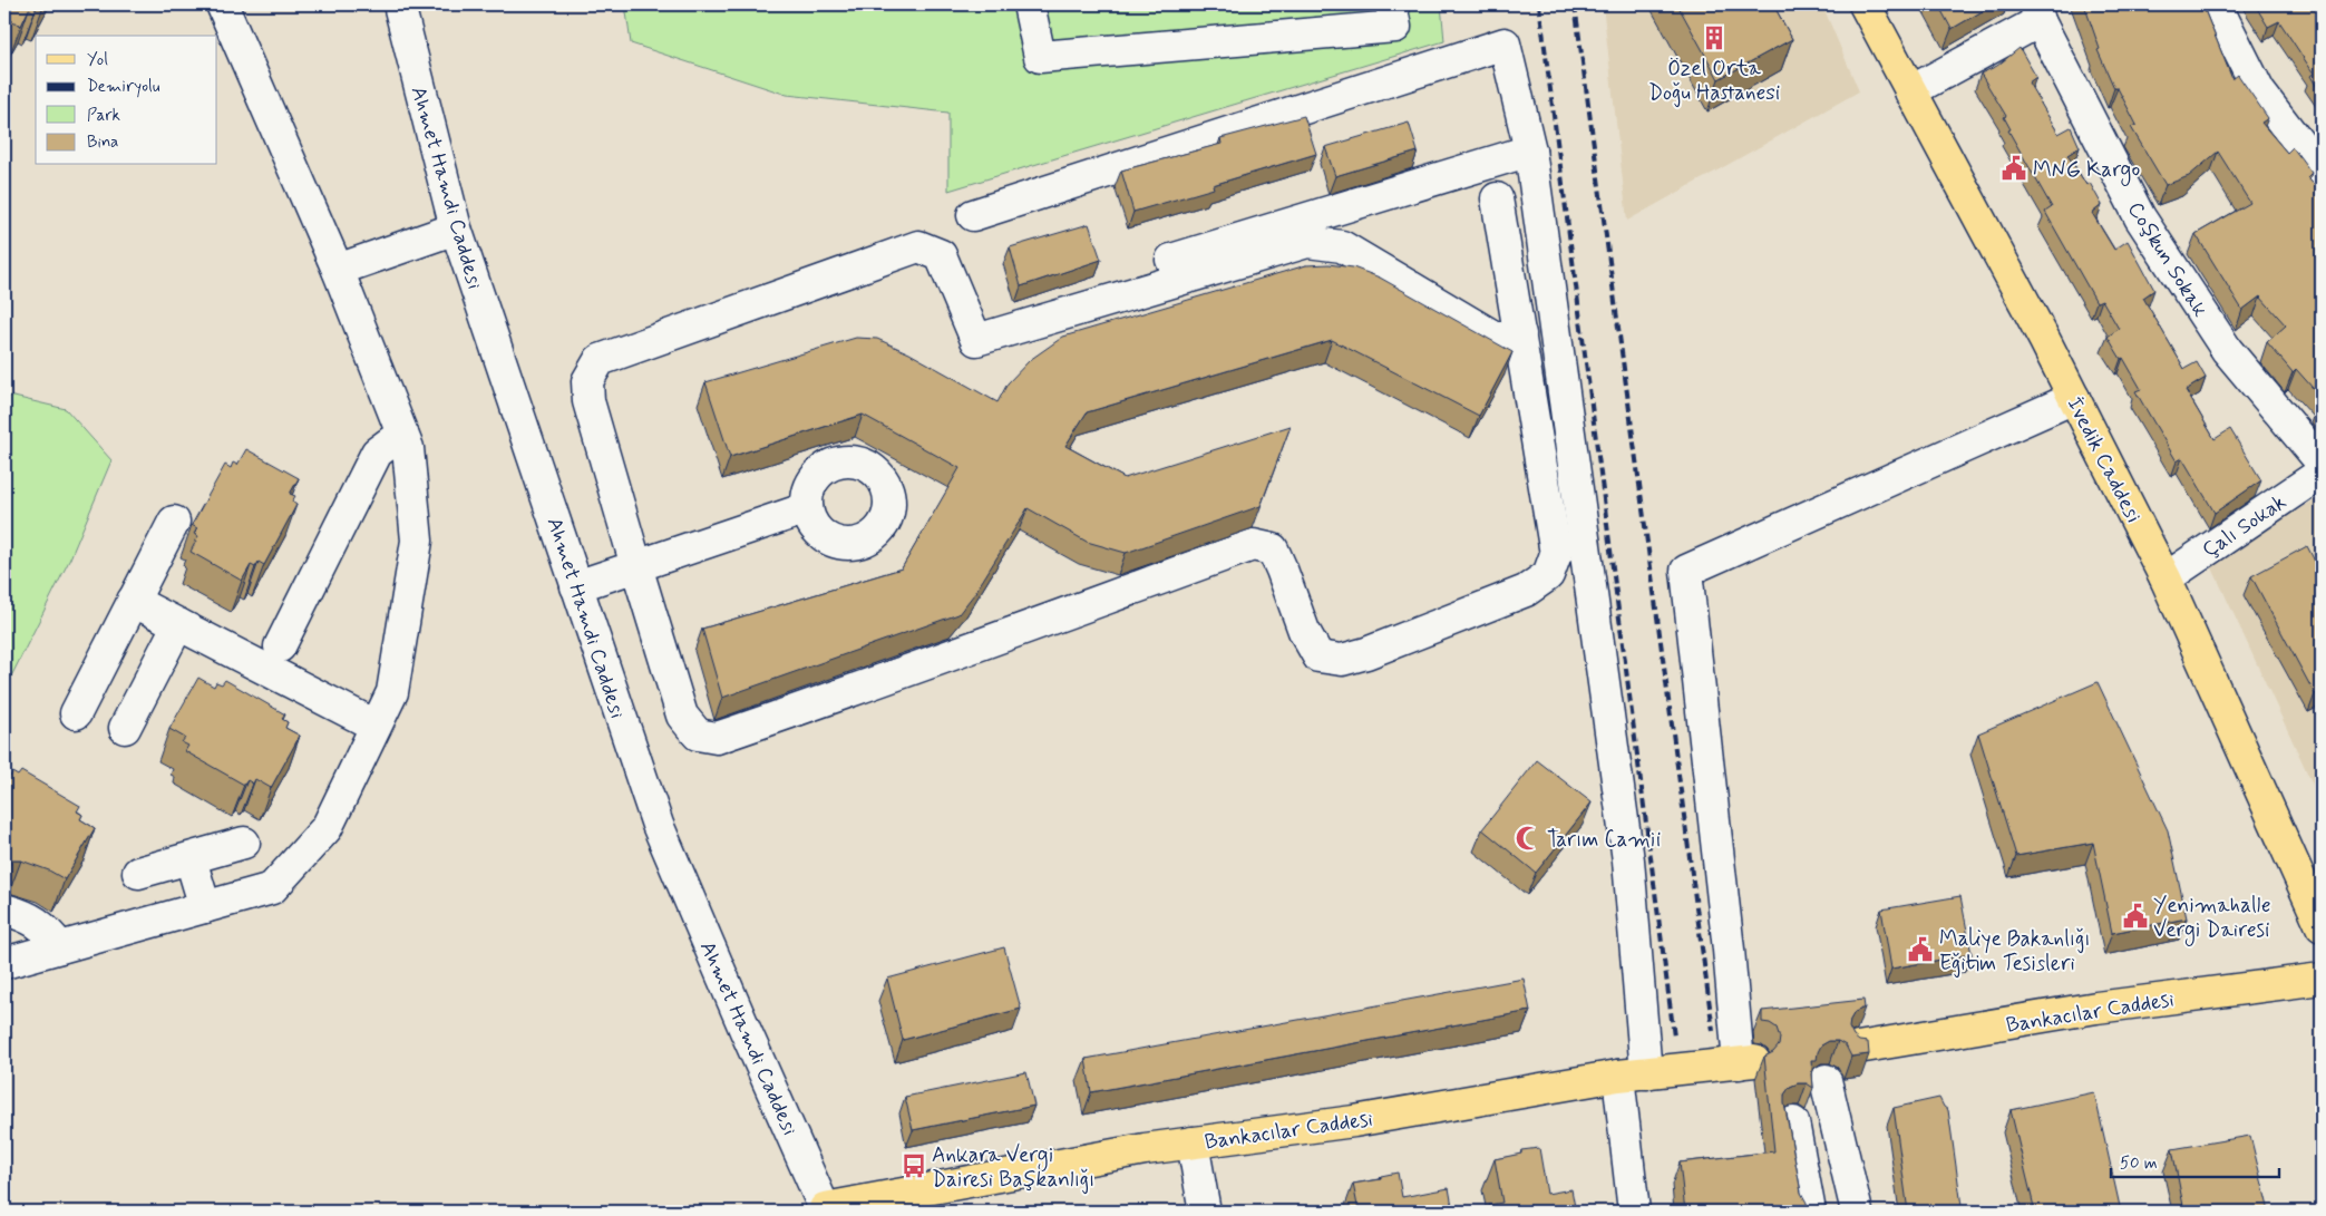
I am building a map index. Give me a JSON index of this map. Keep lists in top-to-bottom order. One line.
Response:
{"streets":{"main road":["İvedik Caddesi","Bankacılar Caddesi"],"street":["Ahmet Hamdi Caddesi","Coşkun Sokak","Çalı Sokak"]},"crossings":[["Ahmet Hamdi Caddesi","Bankacılar Caddesi"],["İvedik Caddesi","Çalı Sokak"]],"places":{"building":["Özel Orta Doğu Hastanesi"],"public building":["MNG Kargo","Yenimahalle Vergi Dairesi","Maliye Bakanlığı Eğitim Tesisleri"],"mosque":["Tarım Camii"],"bus stop":["Ankara Vergi Dairesi Başkanlığı"]},"legend":["Yol","Demiryolu","Park","Bina"],"scale_bar":"50 m"}
